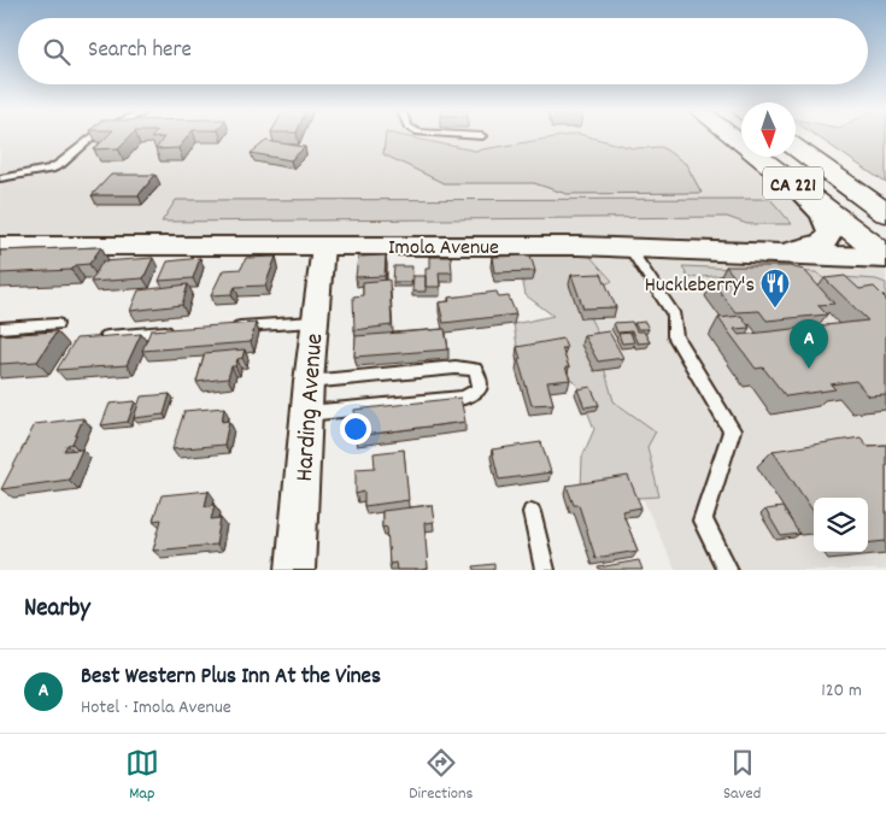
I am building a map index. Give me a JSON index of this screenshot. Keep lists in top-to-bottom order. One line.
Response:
{"streets":{"main road":["CA 221"],"street":["Imola Avenue","Harding Avenue"]},"crossings":[["CA 221","Imola Avenue"],["Imola Avenue","Harding Avenue"]],"places":{"restaurant":["Huckleberry's"]},"north":"bottom","page":{"search":"Search here","pins":"A","heading":"Nearby","list":[{"mark":"A","name":"Best Western Plus Inn At the Vines","note":"Hotel · Imola Avenue","value":"120 m"}],"nav":["Map","Directions","Saved"]}}
